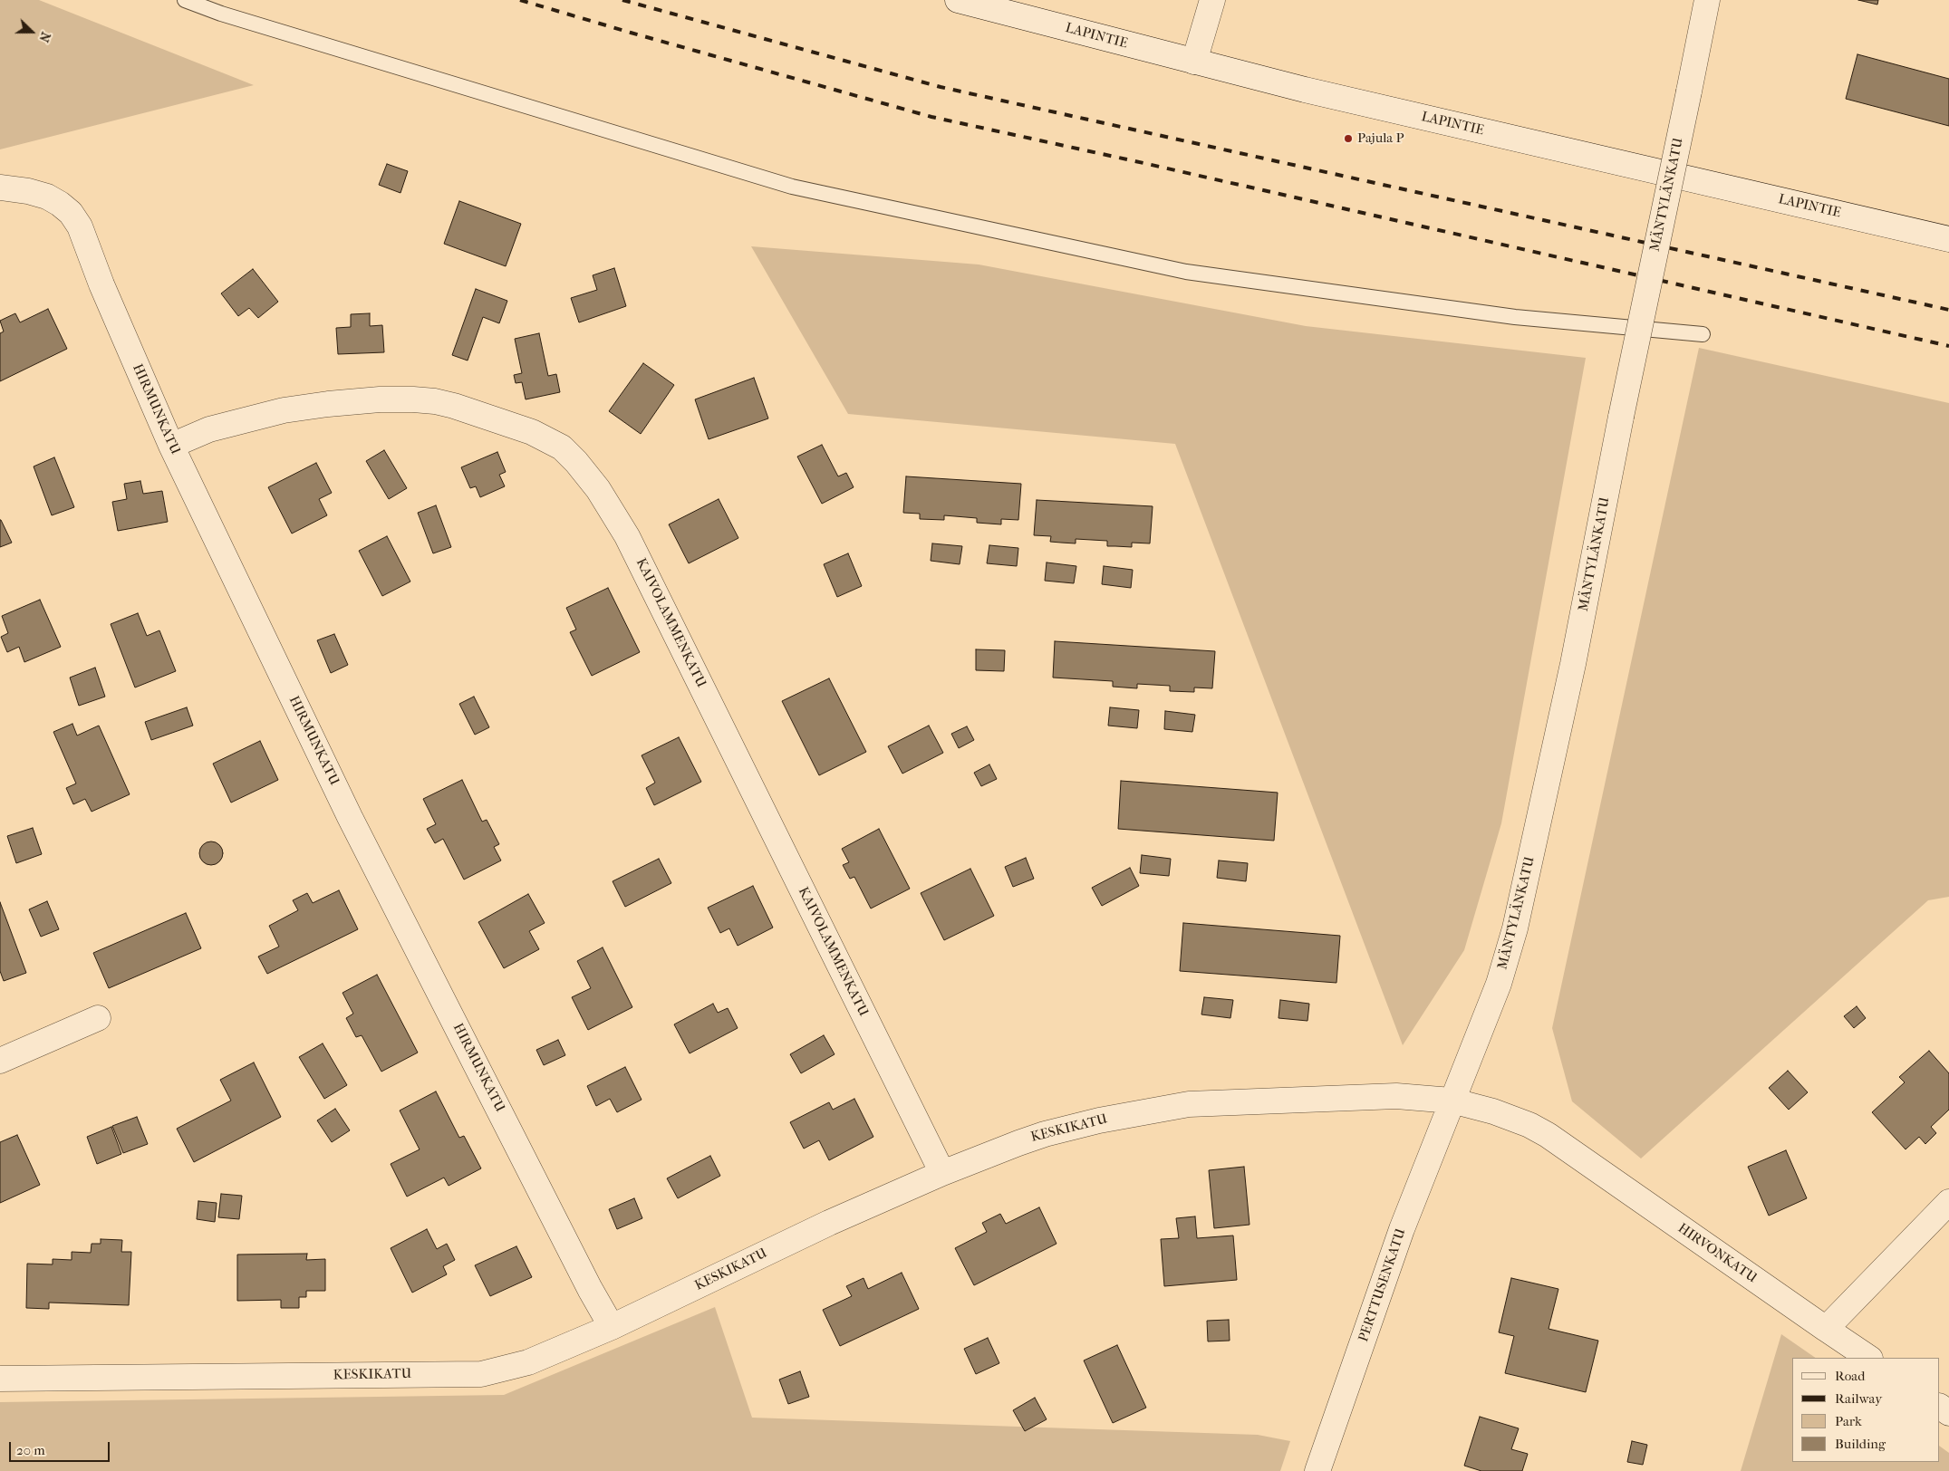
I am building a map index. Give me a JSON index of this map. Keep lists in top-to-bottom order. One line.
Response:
{"streets":{"street":["LAPINTIE","MÄNTYLÄNKATU","HIRMUNKATU","KAIVOLAMMENKATU","KESKIKATU","HIRVONKATU","PERTTUSENKATU"]},"crossings":[["MÄNTYLÄNKATU","KESKIKATU"],["MÄNTYLÄNKATU","HIRVONKATU"],["MÄNTYLÄNKATU","PERTTUSENKATU"],["HIRMUNKATU","KAIVOLAMMENKATU"],["HIRMUNKATU","KESKIKATU"],["KAIVOLAMMENKATU","KESKIKATU"],["KESKIKATU","HIRVONKATU"],["KESKIKATU","PERTTUSENKATU"],["HIRVONKATU","PERTTUSENKATU"]],"places":["Pajula P"],"legend":["Road","Railway","Park","Building"],"scale_bar":"20 m","north":"right"}
